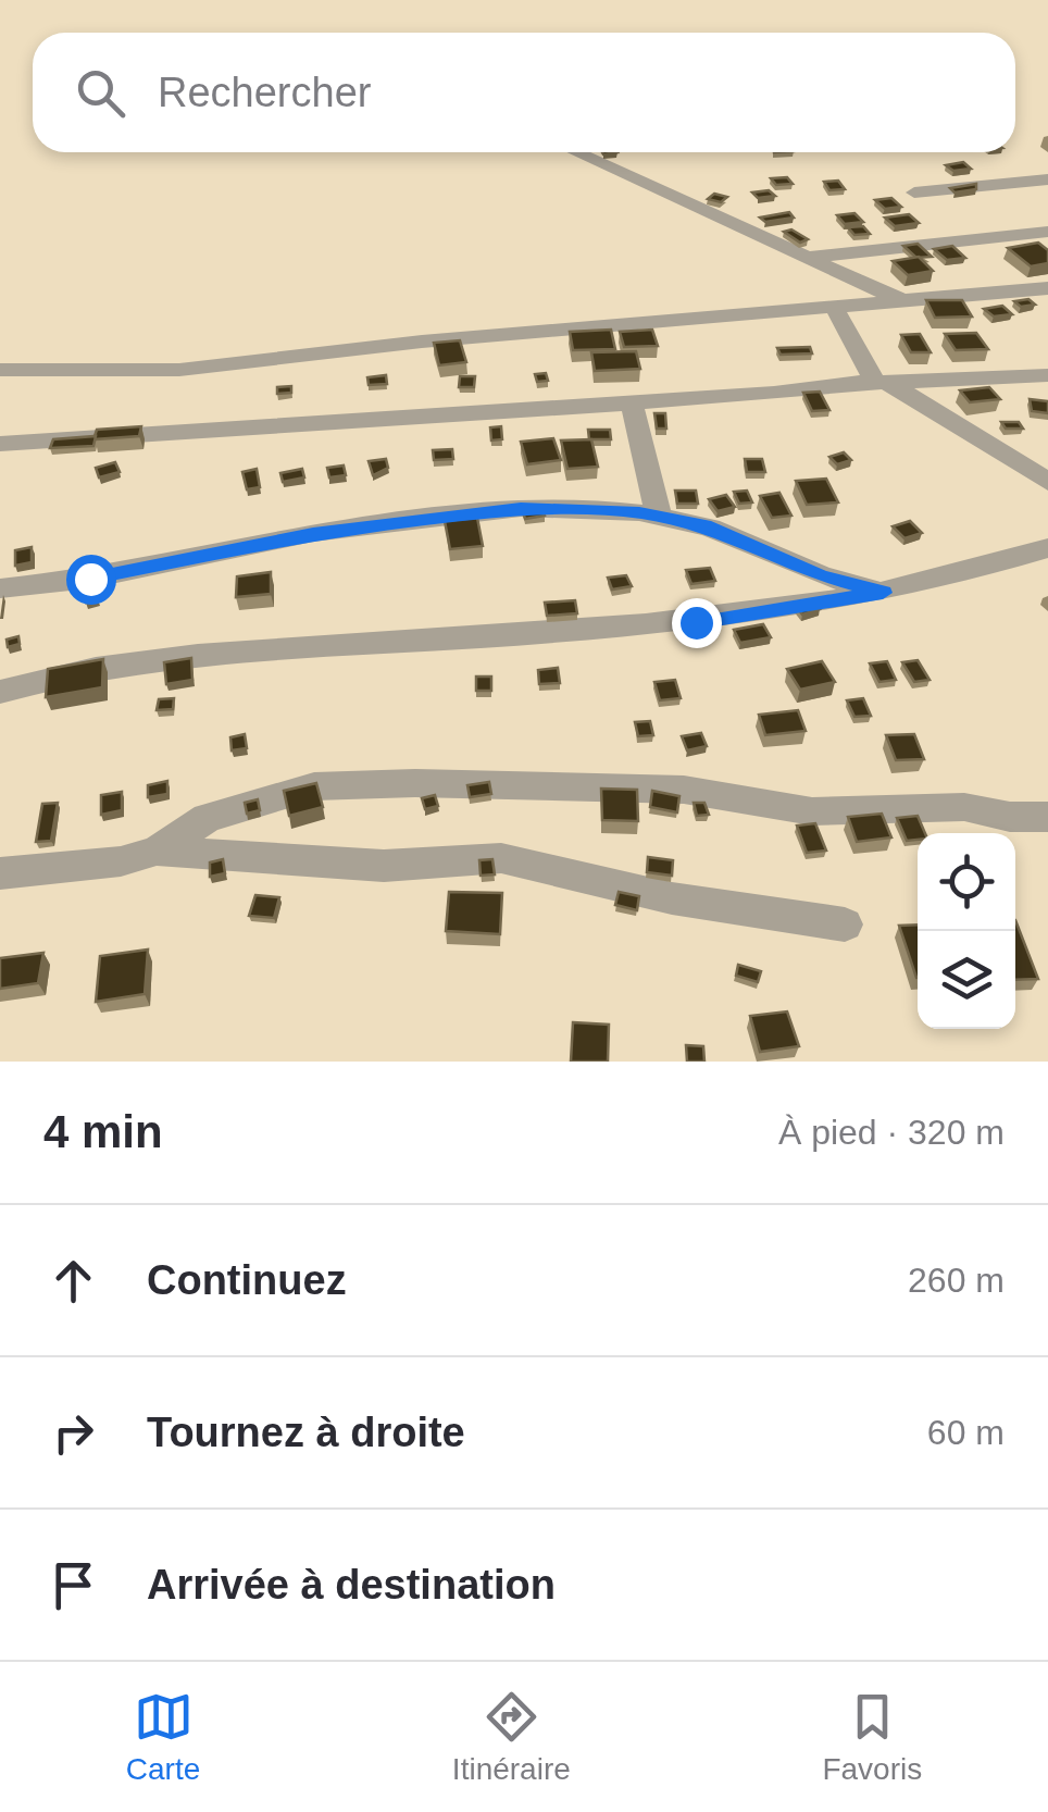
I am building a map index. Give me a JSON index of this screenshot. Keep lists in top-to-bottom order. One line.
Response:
{"page":{"search":"Rechercher","heading":["4 min","À pied · 320 m"],"list":[["Continuez","260 m"],["Tournez à droite","60 m"],"Arrivée à destination"],"nav":["Carte","Itinéraire","Favoris"]}}
